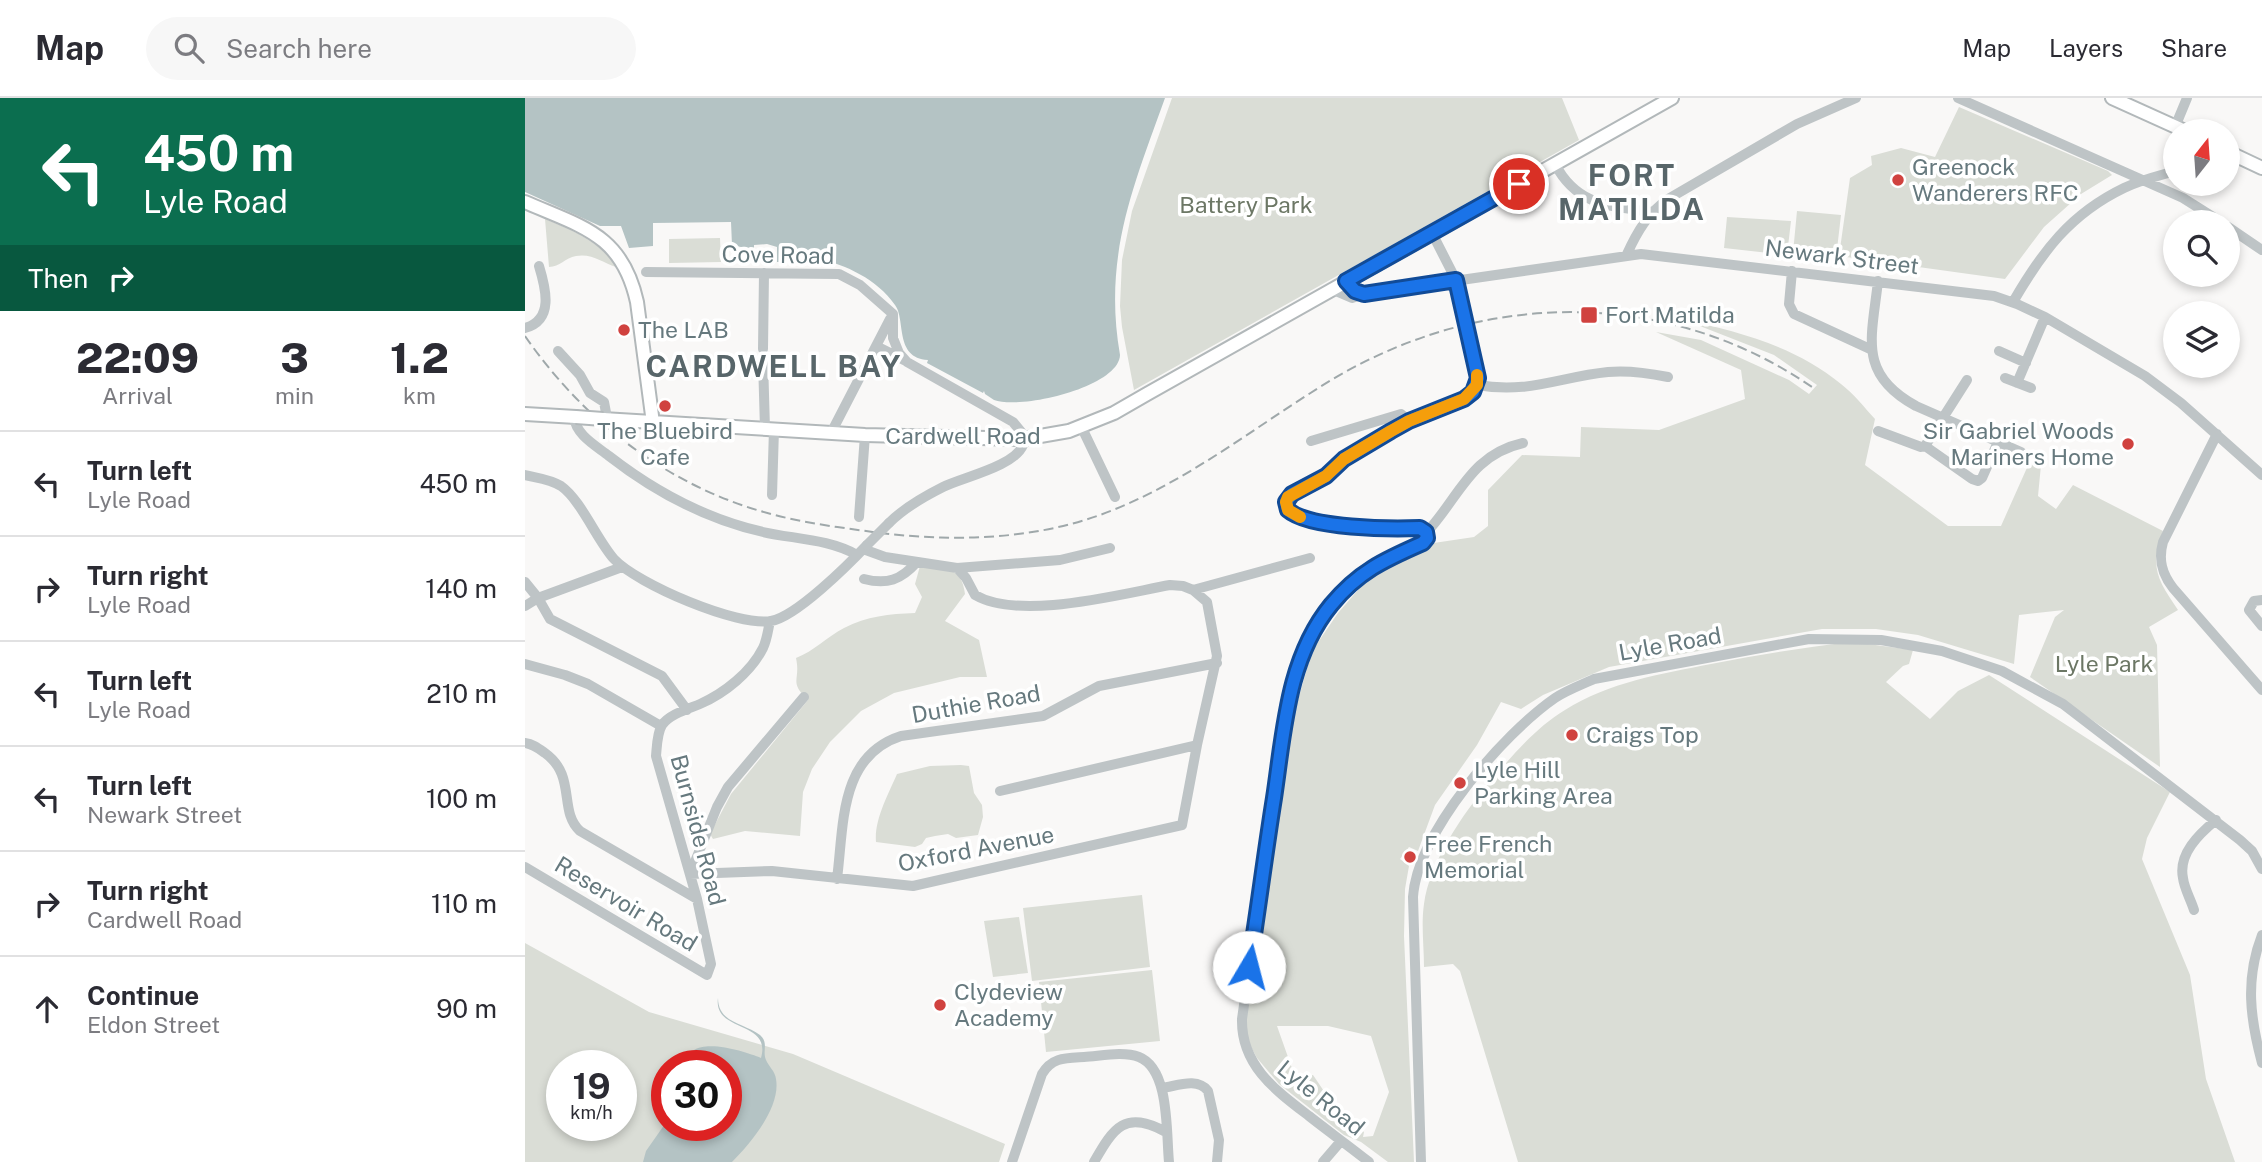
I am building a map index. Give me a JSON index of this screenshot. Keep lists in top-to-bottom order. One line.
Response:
{"streets":{"main road":["Cardwell Road"],"street":["Cove Road","Newark Street","Lyle Road","Duthie Road","Burnside Road","Oxford Avenue","Reservoir Road"]},"crossings":[["Newark Street","Cardwell Road"],["Duthie Road","Oxford Avenue"],["Burnside Road","Oxford Avenue"],["Burnside Road","Reservoir Road"]],"districts":["FORT MATILDA","CARDWELL BAY"],"parks":["Battery Park","Lyle Park"],"places":{"other":["Greenock Wanderers RFC","The LAB","The Bluebird Cafe","Sir Gabriel Woods Mariners Home","Craigs Top","Lyle Hill Parking Area","Free French Memorial","Clydeview Academy"],"transit":["Fort Matilda"]},"north":"top","page":{"header":"Map","search":"Search here","nav":["Map","Layers","Share"],"turn":["450 m","Lyle Road"],"then":"Then","eta":["22:09","Arrival","3","min","1.2","km"],"list":[{"name":"Turn left","note":"Lyle Road","value":"450 m"},{"name":"Turn right","note":"Lyle Road","value":"140 m"},{"name":"Turn left","note":"Lyle Road","value":"210 m"},{"name":"Turn left","note":"Newark Street","value":"100 m"},{"name":"Turn right","note":"Cardwell Road","value":"110 m"},{"name":"Continue","note":"Eldon Street","value":"90 m"}],"speed":"19 km/h","limit":"30"}}
